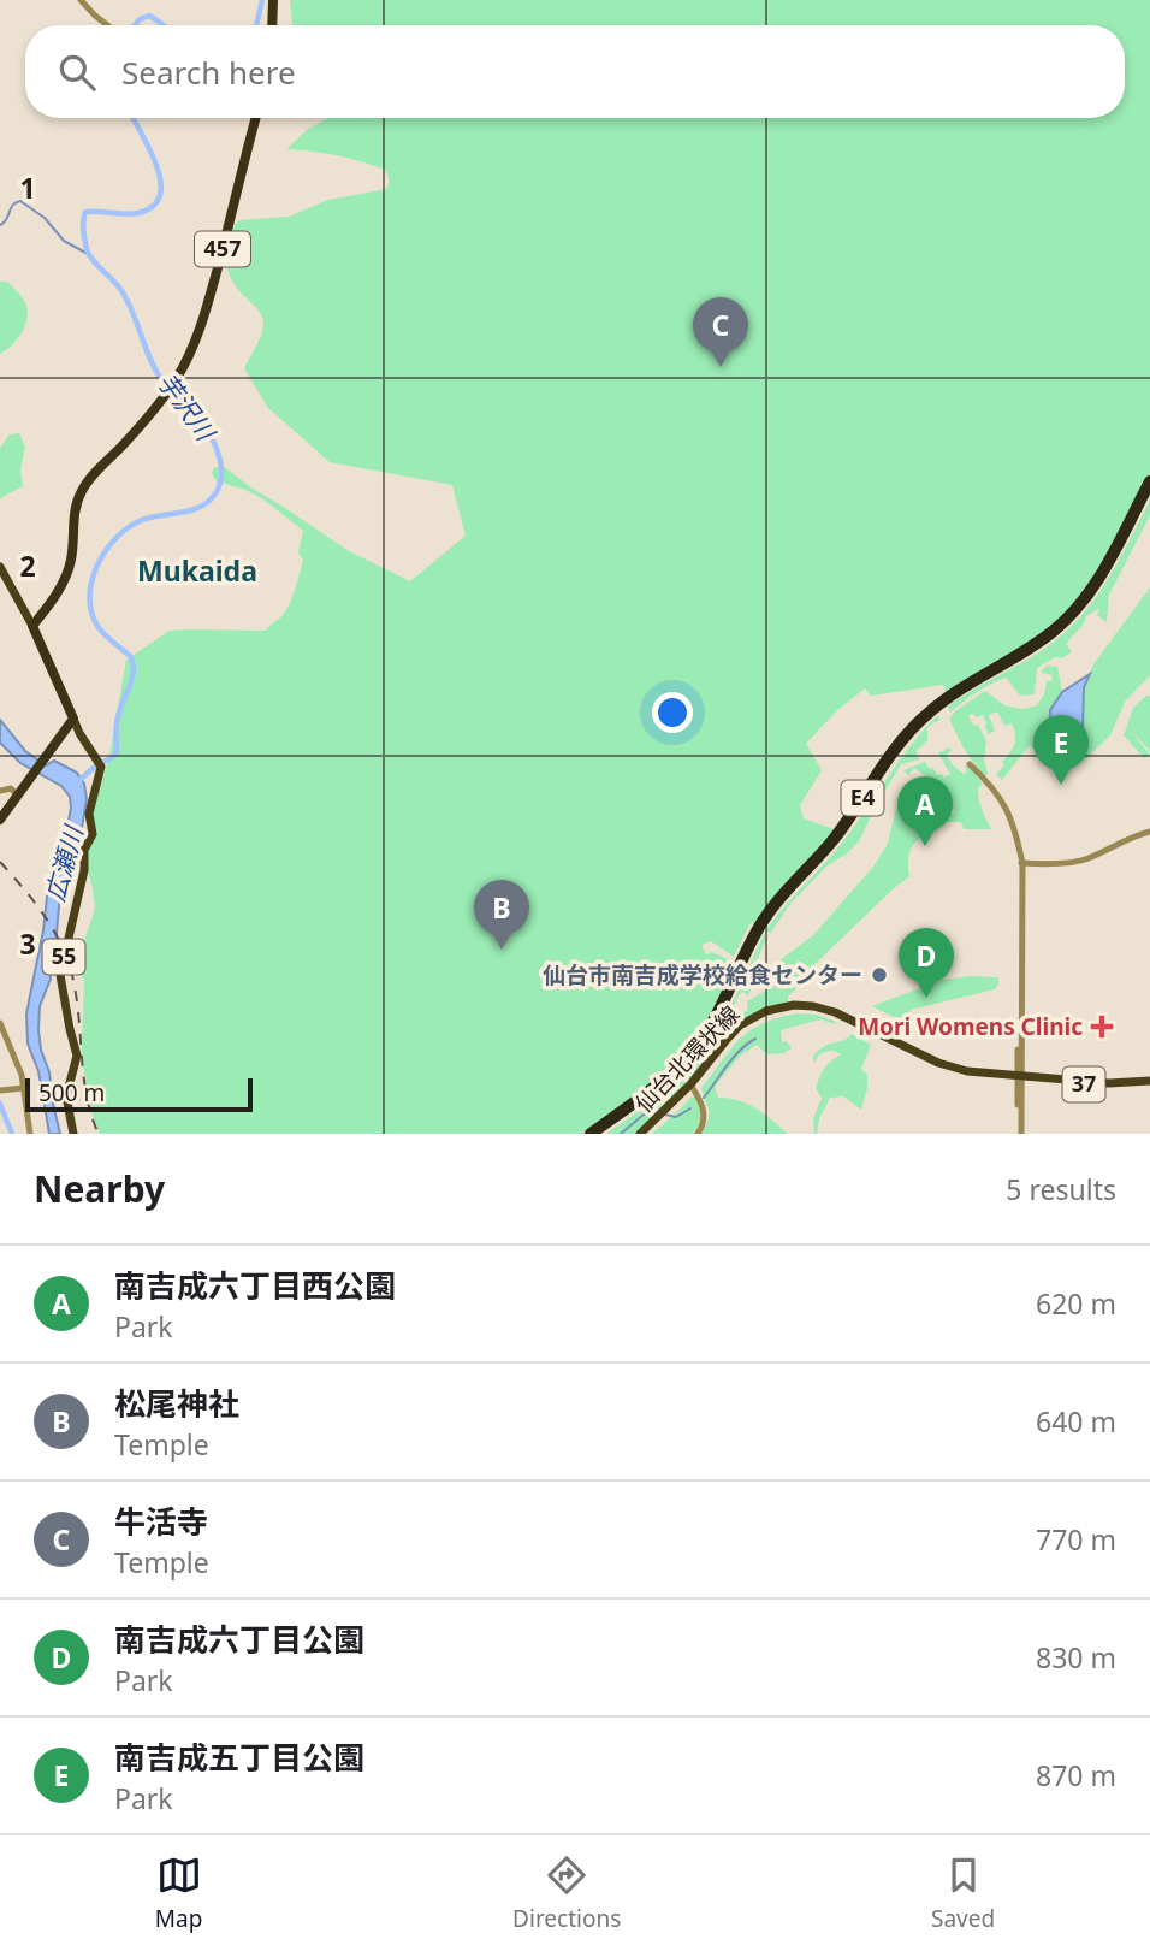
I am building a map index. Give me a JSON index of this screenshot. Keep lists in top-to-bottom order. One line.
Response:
{"streets":{"highway":["457","E4"],"main road":["55","仙台北環状線","37"]},"districts":["Mukaida"],"water":["芋沢川","広瀬川"],"places":{"other":["仙台市南吉成学校給食センター"],"health":["Mori Womens Clinic"]},"scale_bar":"500 m","page":{"search":"Search here","pins":["C","E","A","B","D"],"scale":"500 m","heading":["Nearby","5 results"],"list":[{"mark":"A","name":"南吉成六丁目西公園","note":"Park","value":"620 m"},{"mark":"B","name":"松尾神社","note":"Temple","value":"640 m"},{"mark":"C","name":"牛活寺","note":"Temple","value":"770 m"},{"mark":"D","name":"南吉成六丁目公園","note":"Park","value":"830 m"},{"mark":"E","name":"南吉成五丁目公園","note":"Park","value":"870 m"}],"nav":["Map","Directions","Saved"]},"grid":{"rows":["1","2","3"]}}
